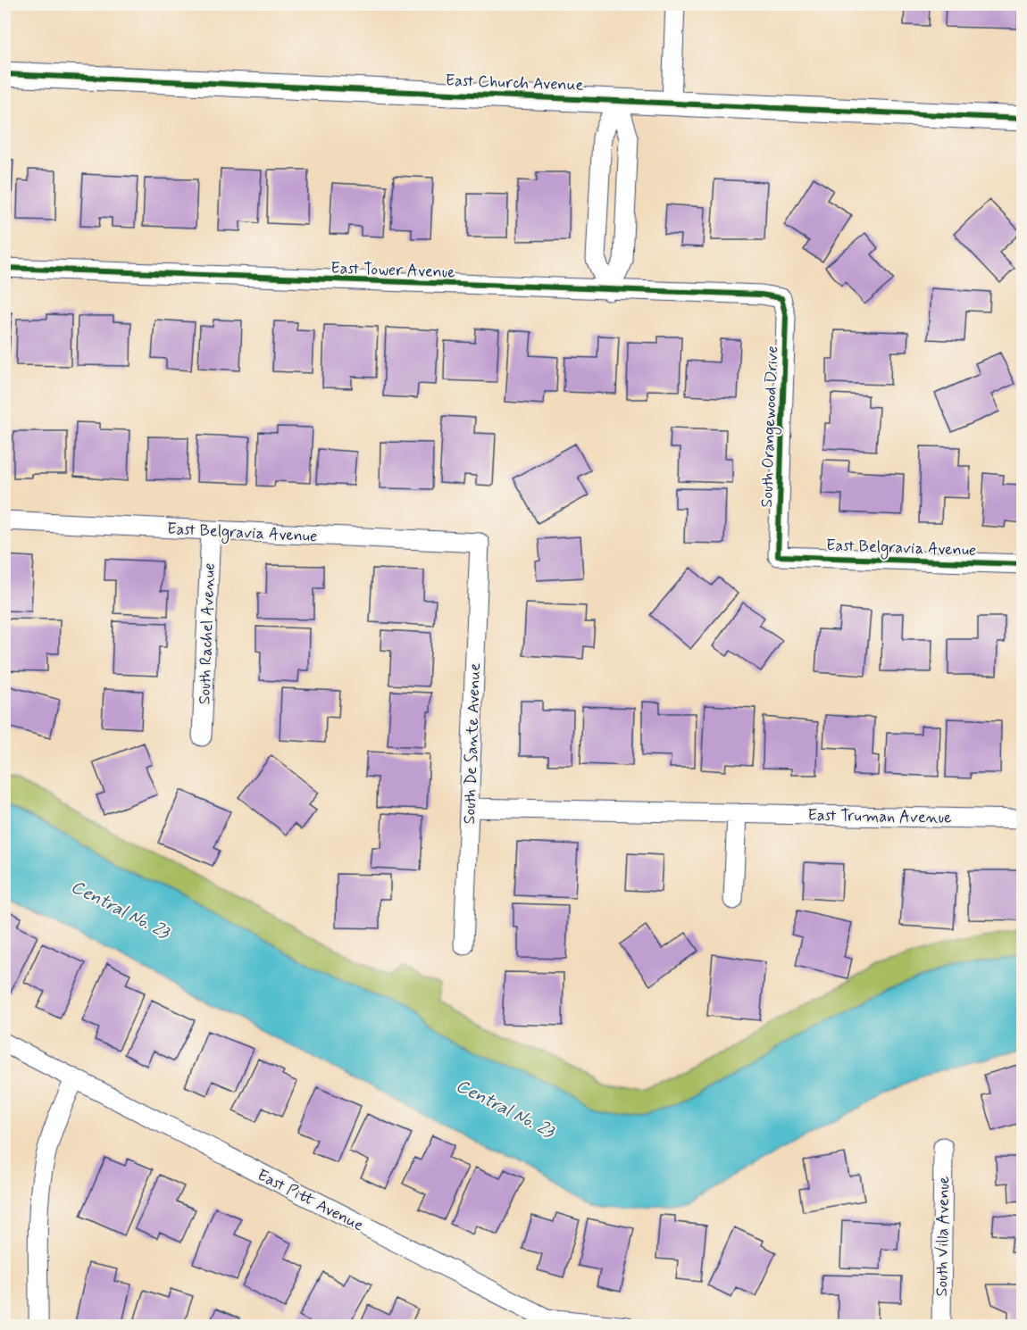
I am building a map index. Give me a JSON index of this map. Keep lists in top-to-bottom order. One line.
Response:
{"streets":{"street":["East Church Avenue","East Tower Avenue","South Orangewood Drive","East Belgravia Avenue","South Rachel Avenue","South De Sante Avenue","East Truman Avenue","East Pitt Avenue","South Villa Avenue"]},"crossings":[["East Tower Avenue","South Orangewood Drive"],["South Orangewood Drive","East Belgravia Avenue"],["East Belgravia Avenue","South Rachel Avenue"],["East Belgravia Avenue","South De Sante Avenue"],["South De Sante Avenue","East Truman Avenue"]],"water":["Central No. 23"]}
